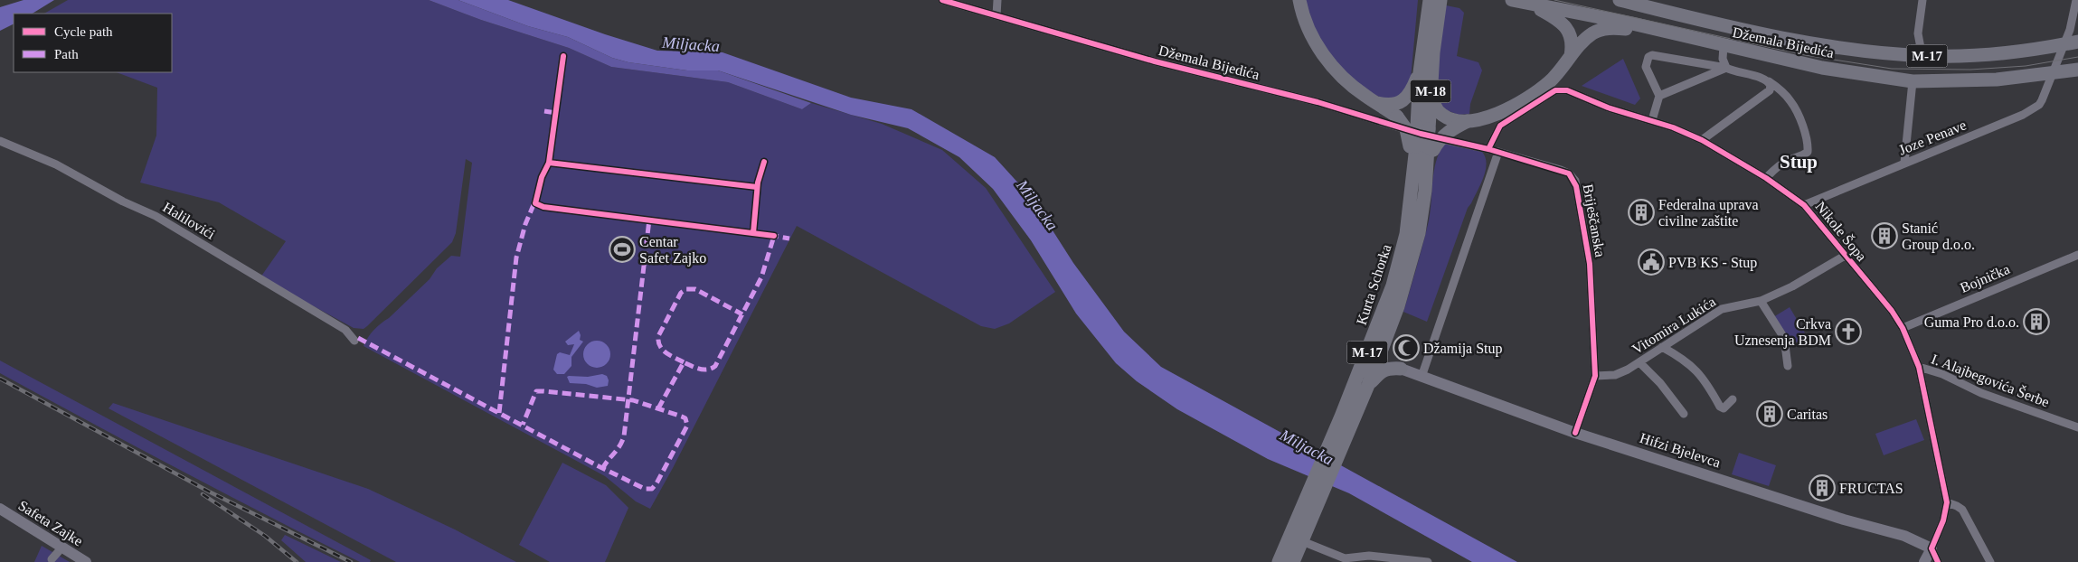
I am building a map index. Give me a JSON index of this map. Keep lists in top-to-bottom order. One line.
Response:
{"streets":{"main road":["Džemala Bijedića","M-17","M-18","Kurta Schorka","Hifzi Bjelevca","Safeta Zajke"],"street":["Joze Penave","Halilovići","Briješčanska","Nikole Šopa","Bojnička","Vitomira Lukića","I. Alajbegovića Šerbe"]},"crossings":[["Džemala Bijedića","M-17"],["Džemala Bijedića","Joze Penave"],["Džemala Bijedića","Briješčanska"],["M-17","Kurta Schorka"],["Joze Penave","Nikole Šopa"],["Briješčanska","Nikole Šopa"],["Briješčanska","Vitomira Lukića"],["Nikole Šopa","Bojnička"],["Nikole Šopa","Vitomira Lukića"],["Nikole Šopa","I. Alajbegovića Šerbe"],["Nikole Šopa","Hifzi Bjelevca"]],"districts":["Stup"],"water":["Miljacka"],"places":{"building":["Federalna uprava civilne zaštite","Stanić Group d.o.o.","Guma Pro d.o.o.","Caritas","FRUCTAS"],"sports":["Centar Safet Zajko"],"public building":["PVB KS - Stup"],"church":["Crkva Uznesenja BDM"],"mosque":["Džamija Stup"]},"legend":["Cycle path","Path"]}
